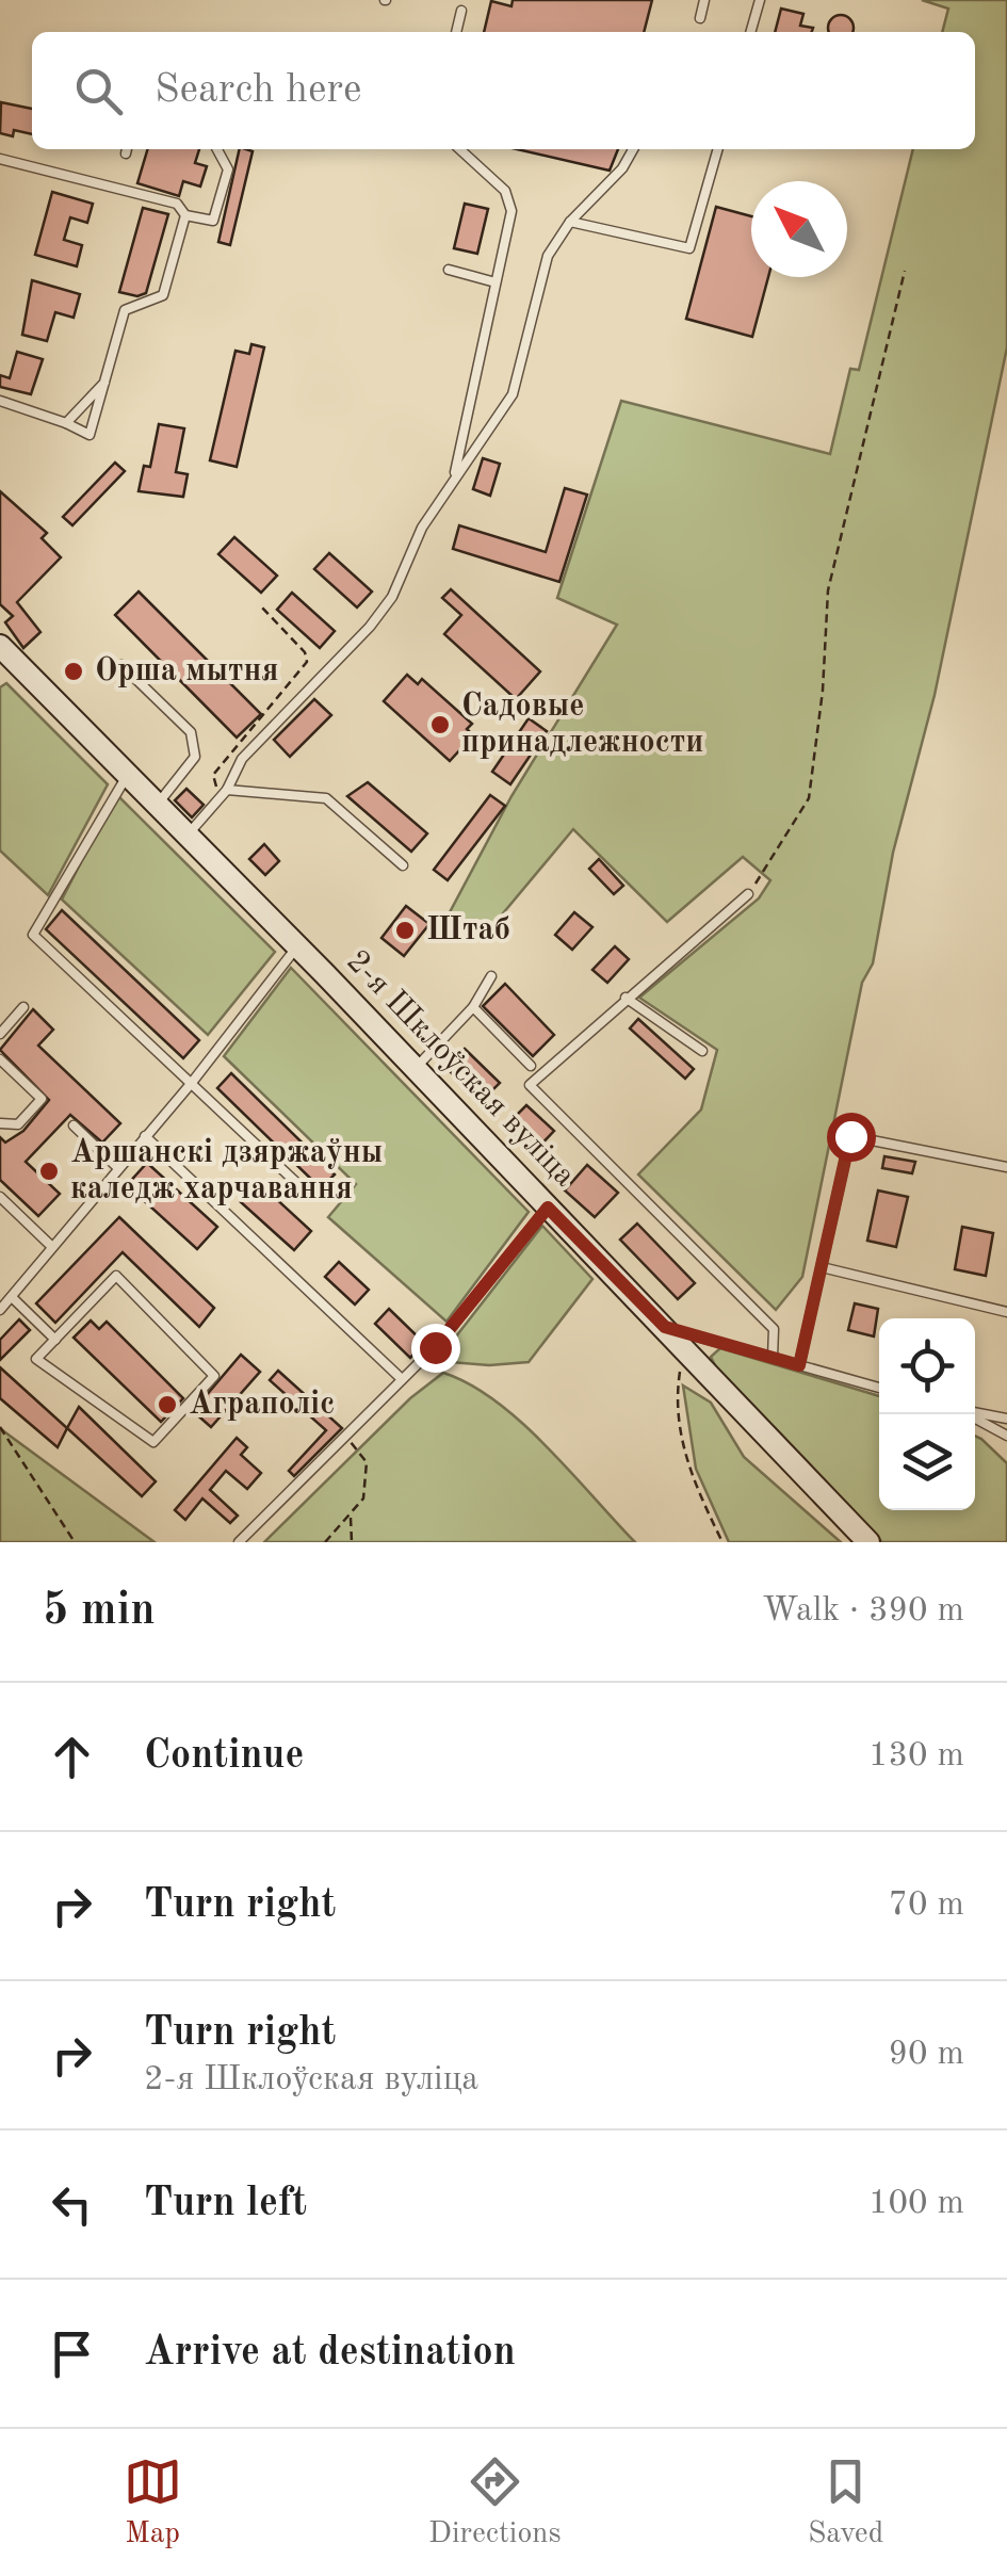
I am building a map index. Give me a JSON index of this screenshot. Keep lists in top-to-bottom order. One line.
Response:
{"streets":{"street":["2-я Шклоўская вуліца"]},"places":["Орша мытня","Садовые принадлежности","Штаб","Аршанскі дзяржаўны каледж харчавання","Аграполіс"],"north":"top left","page":{"search":"Search here","heading":["5 min","Walk · 390 m"],"list":[["Continue","130 m"],["Turn right","70 m"],["Turn right","2-я Шклоўская вуліца","90 m"],["Turn left","100 m"],"Arrive at destination"],"nav":["Map","Directions","Saved"]}}
